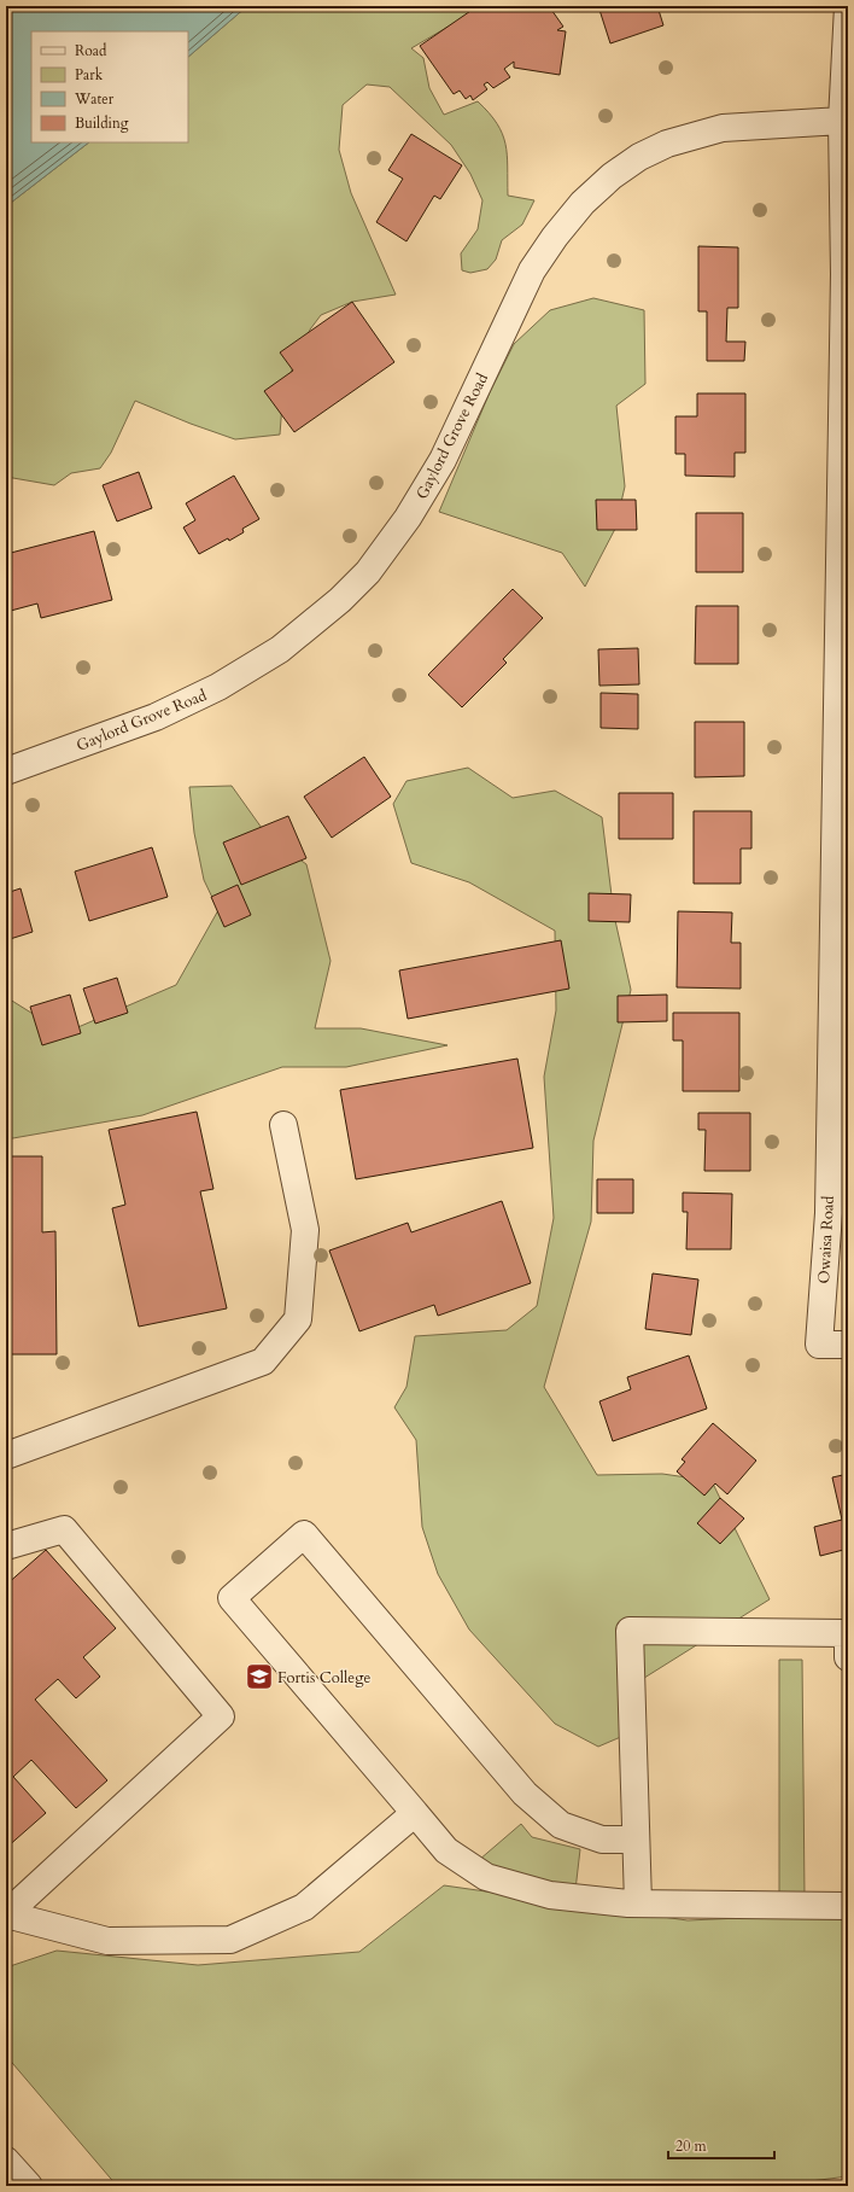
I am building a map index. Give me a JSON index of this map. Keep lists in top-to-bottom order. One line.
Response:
{"streets":{"street":["Gaylord Grove Road","Owaisa Road"]},"crossings":[["Gaylord Grove Road","Owaisa Road"]],"places":{"school or university":["Fortis College"]},"legend":["Road","Park","Water","Building"],"scale_bar":"20 m"}
